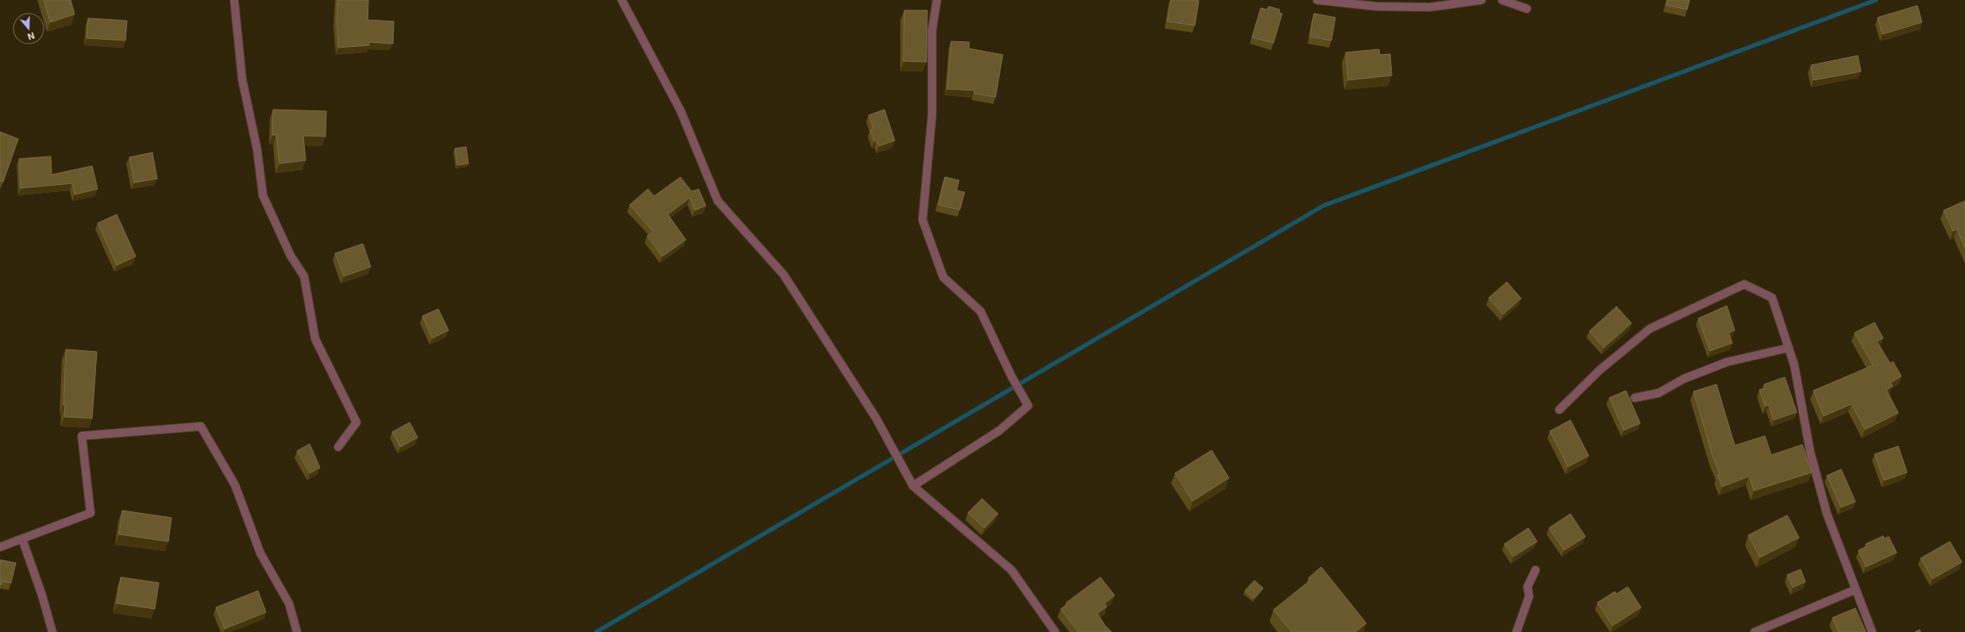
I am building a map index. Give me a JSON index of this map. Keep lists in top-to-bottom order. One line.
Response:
{"north":"bottom"}
